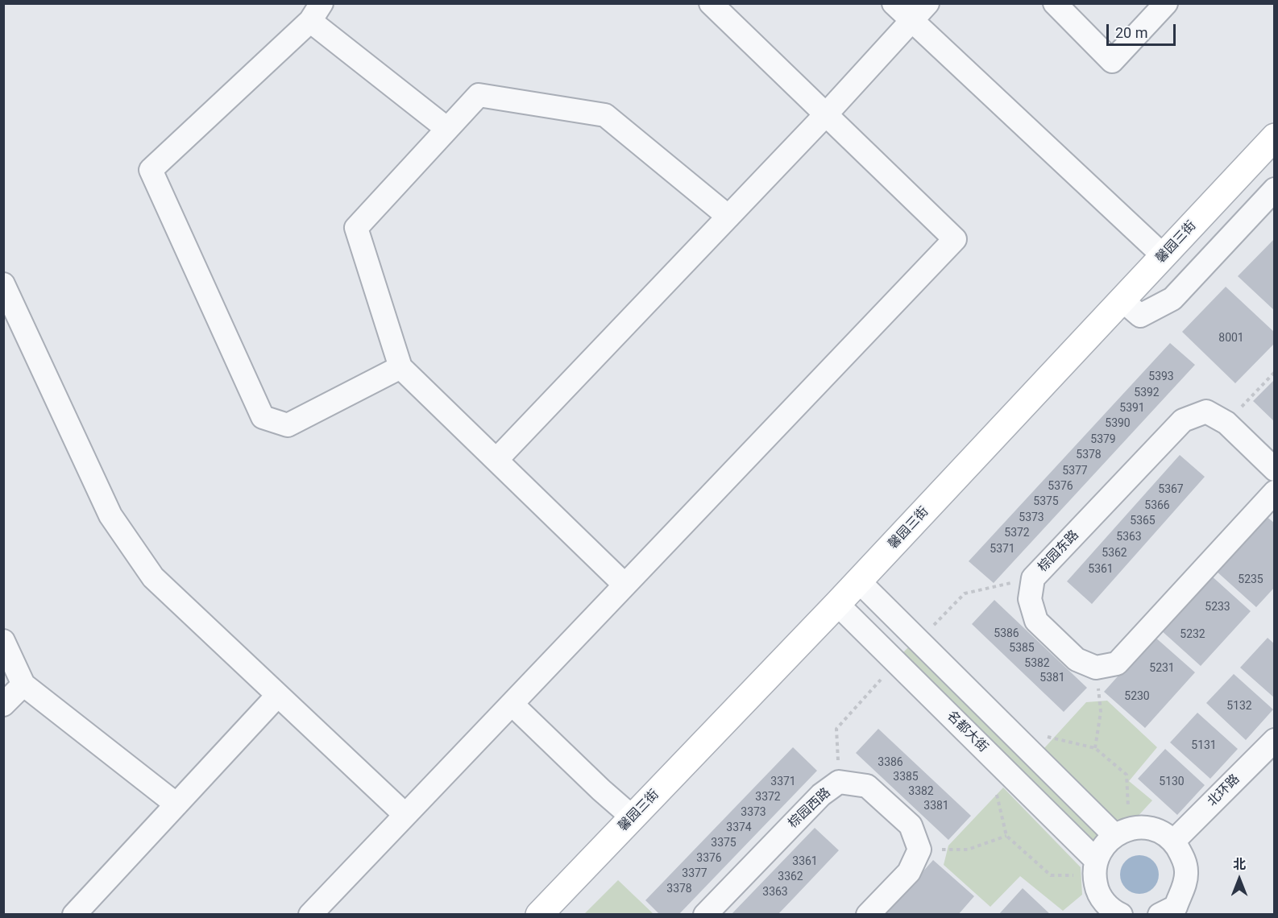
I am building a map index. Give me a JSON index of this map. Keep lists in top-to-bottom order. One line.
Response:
{"streets":{"street":["馨园三街","棕园东路","名都大街","北环路","棕园西路"]},"crossings":[["馨园三街","名都大街"]],"house_numbers":["8001","5393","5392","5391","5390","5379","5378","5377","5376","5367","5375","5366","5373","5365","5372","5363","5371","5362","5361","5235","5233","5386","5232","5385","5382","5231","5381","5230","5132","5131","3386","3385","3371","5130","3382","3372","3381","3373","3374","3375","3376","3361","3377","3362","3378","3363"],"scale_bar":"20 m","north":"top"}
